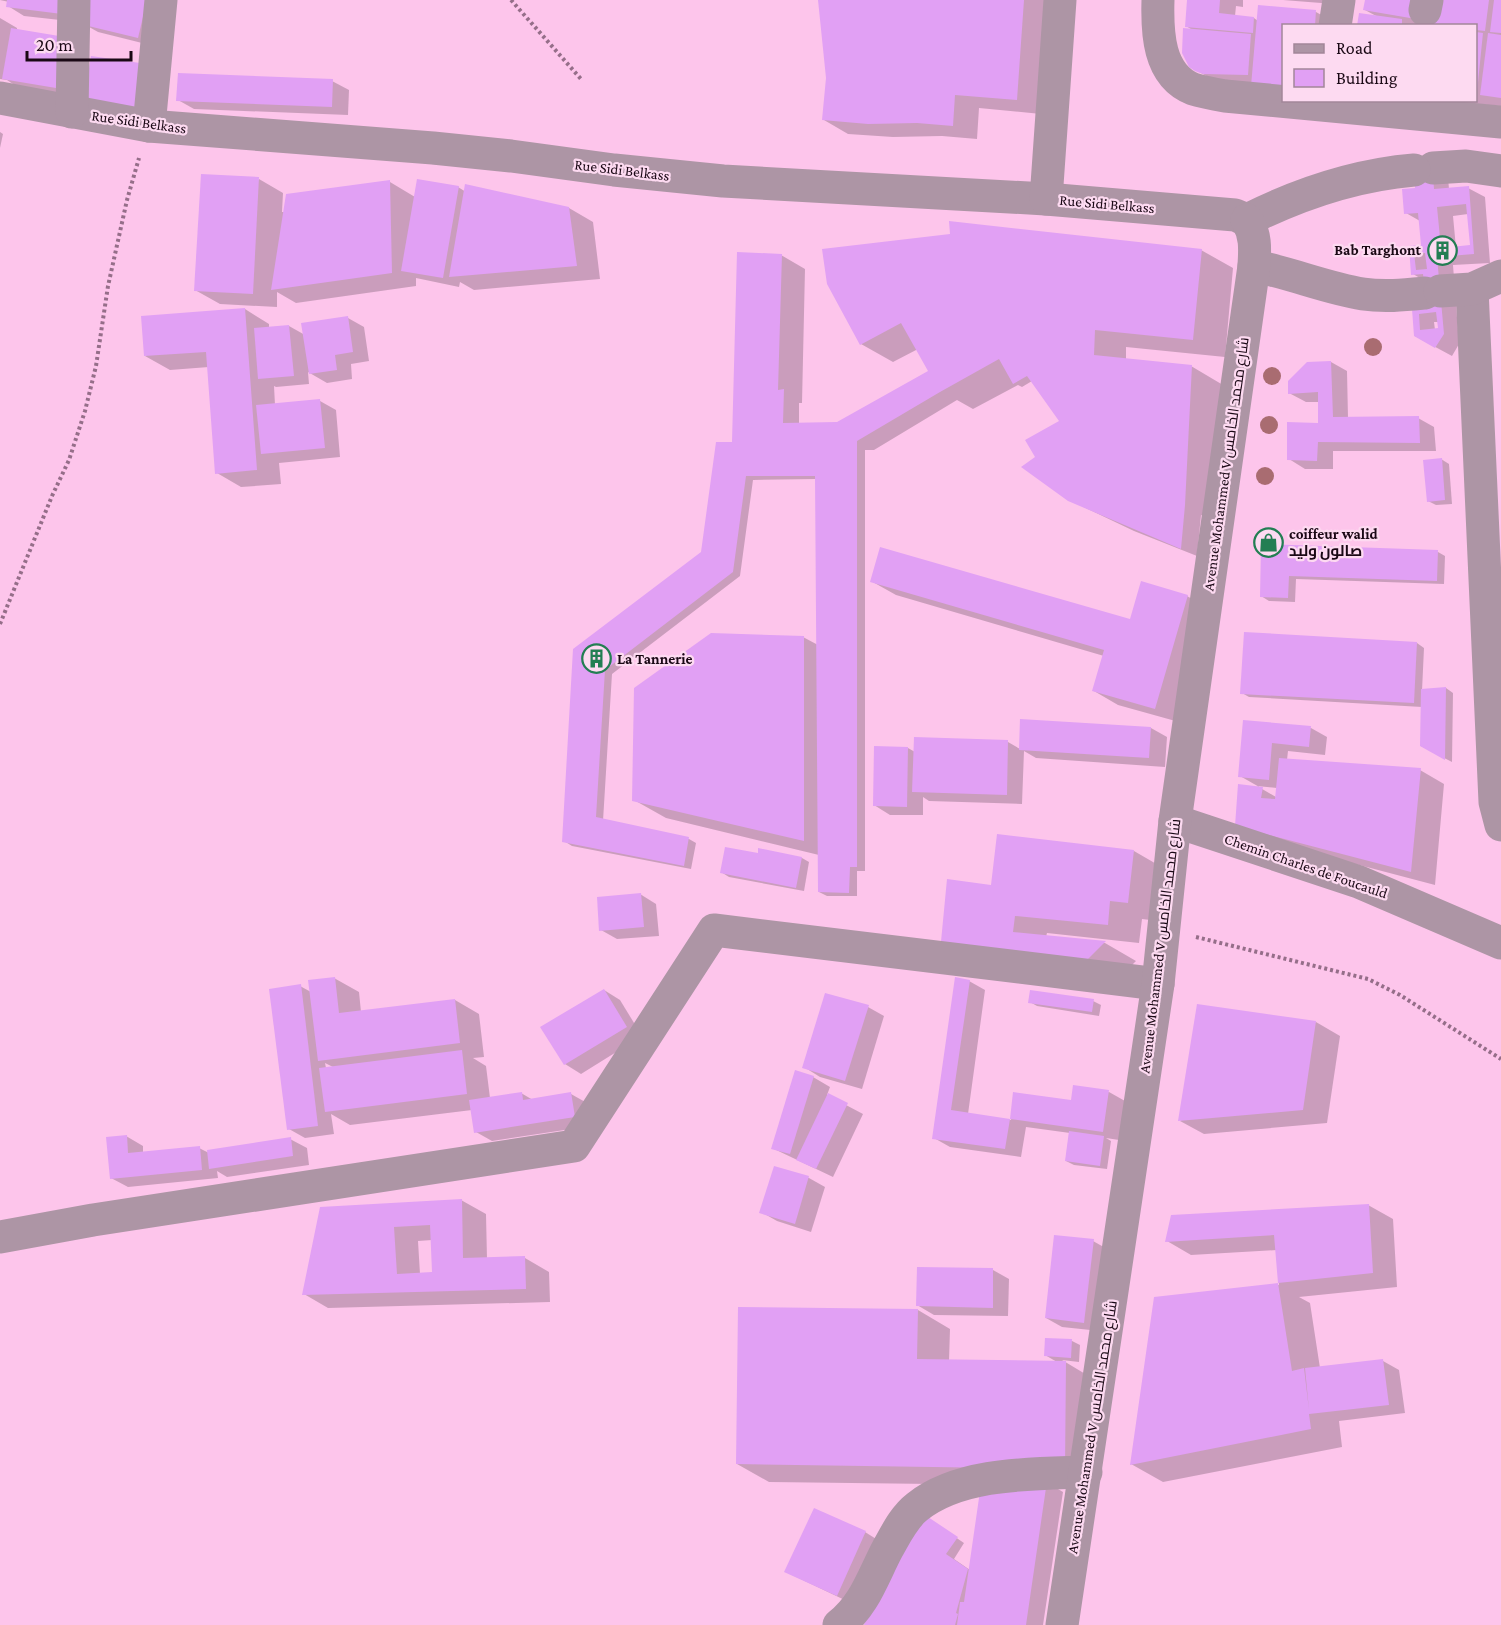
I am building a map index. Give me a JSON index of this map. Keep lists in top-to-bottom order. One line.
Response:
{"streets":{"street":["Rue Sidi Belkass","Avenue Mohammed V شارع محمد الخامس","Chemin Charles de Foucauld"]},"crossings":[["Rue Sidi Belkass","Avenue Mohammed V شارع محمد الخامس"],["Avenue Mohammed V شارع محمد الخامس","Chemin Charles de Foucauld"]],"places":{"building":["Bab Targhont","La Tannerie"],"shop":["coiffeur walid صالون وليد"]},"legend":["Road","Building"],"scale_bar":"20 m"}
